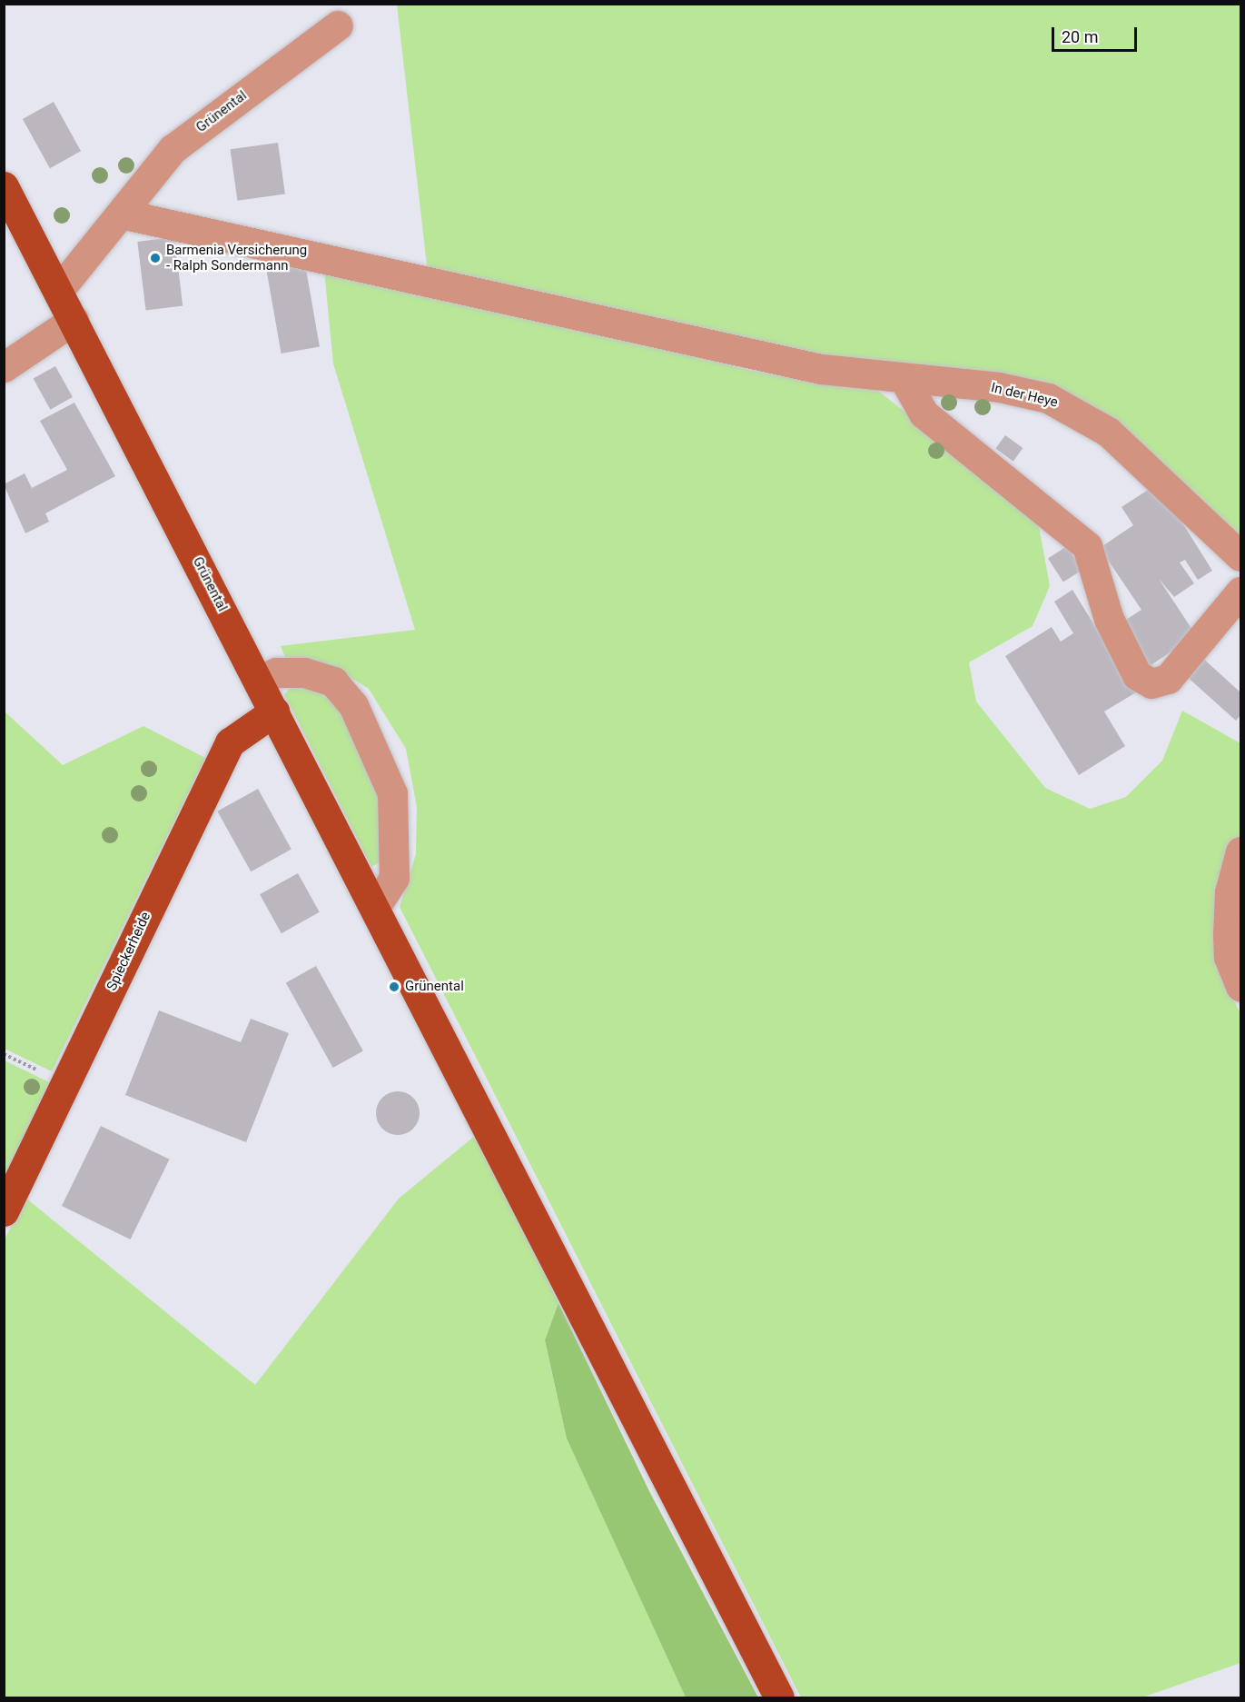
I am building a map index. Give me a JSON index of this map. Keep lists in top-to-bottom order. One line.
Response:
{"streets":{"main road":["Grünental","Spieckerheide"],"street":["In der Heye"]},"crossings":[["Grünental","In der Heye"],["Grünental","Spieckerheide"]],"places":["Barmenia Versicherung - Ralph Sondermann","Grünental"],"scale_bar":"20 m"}
